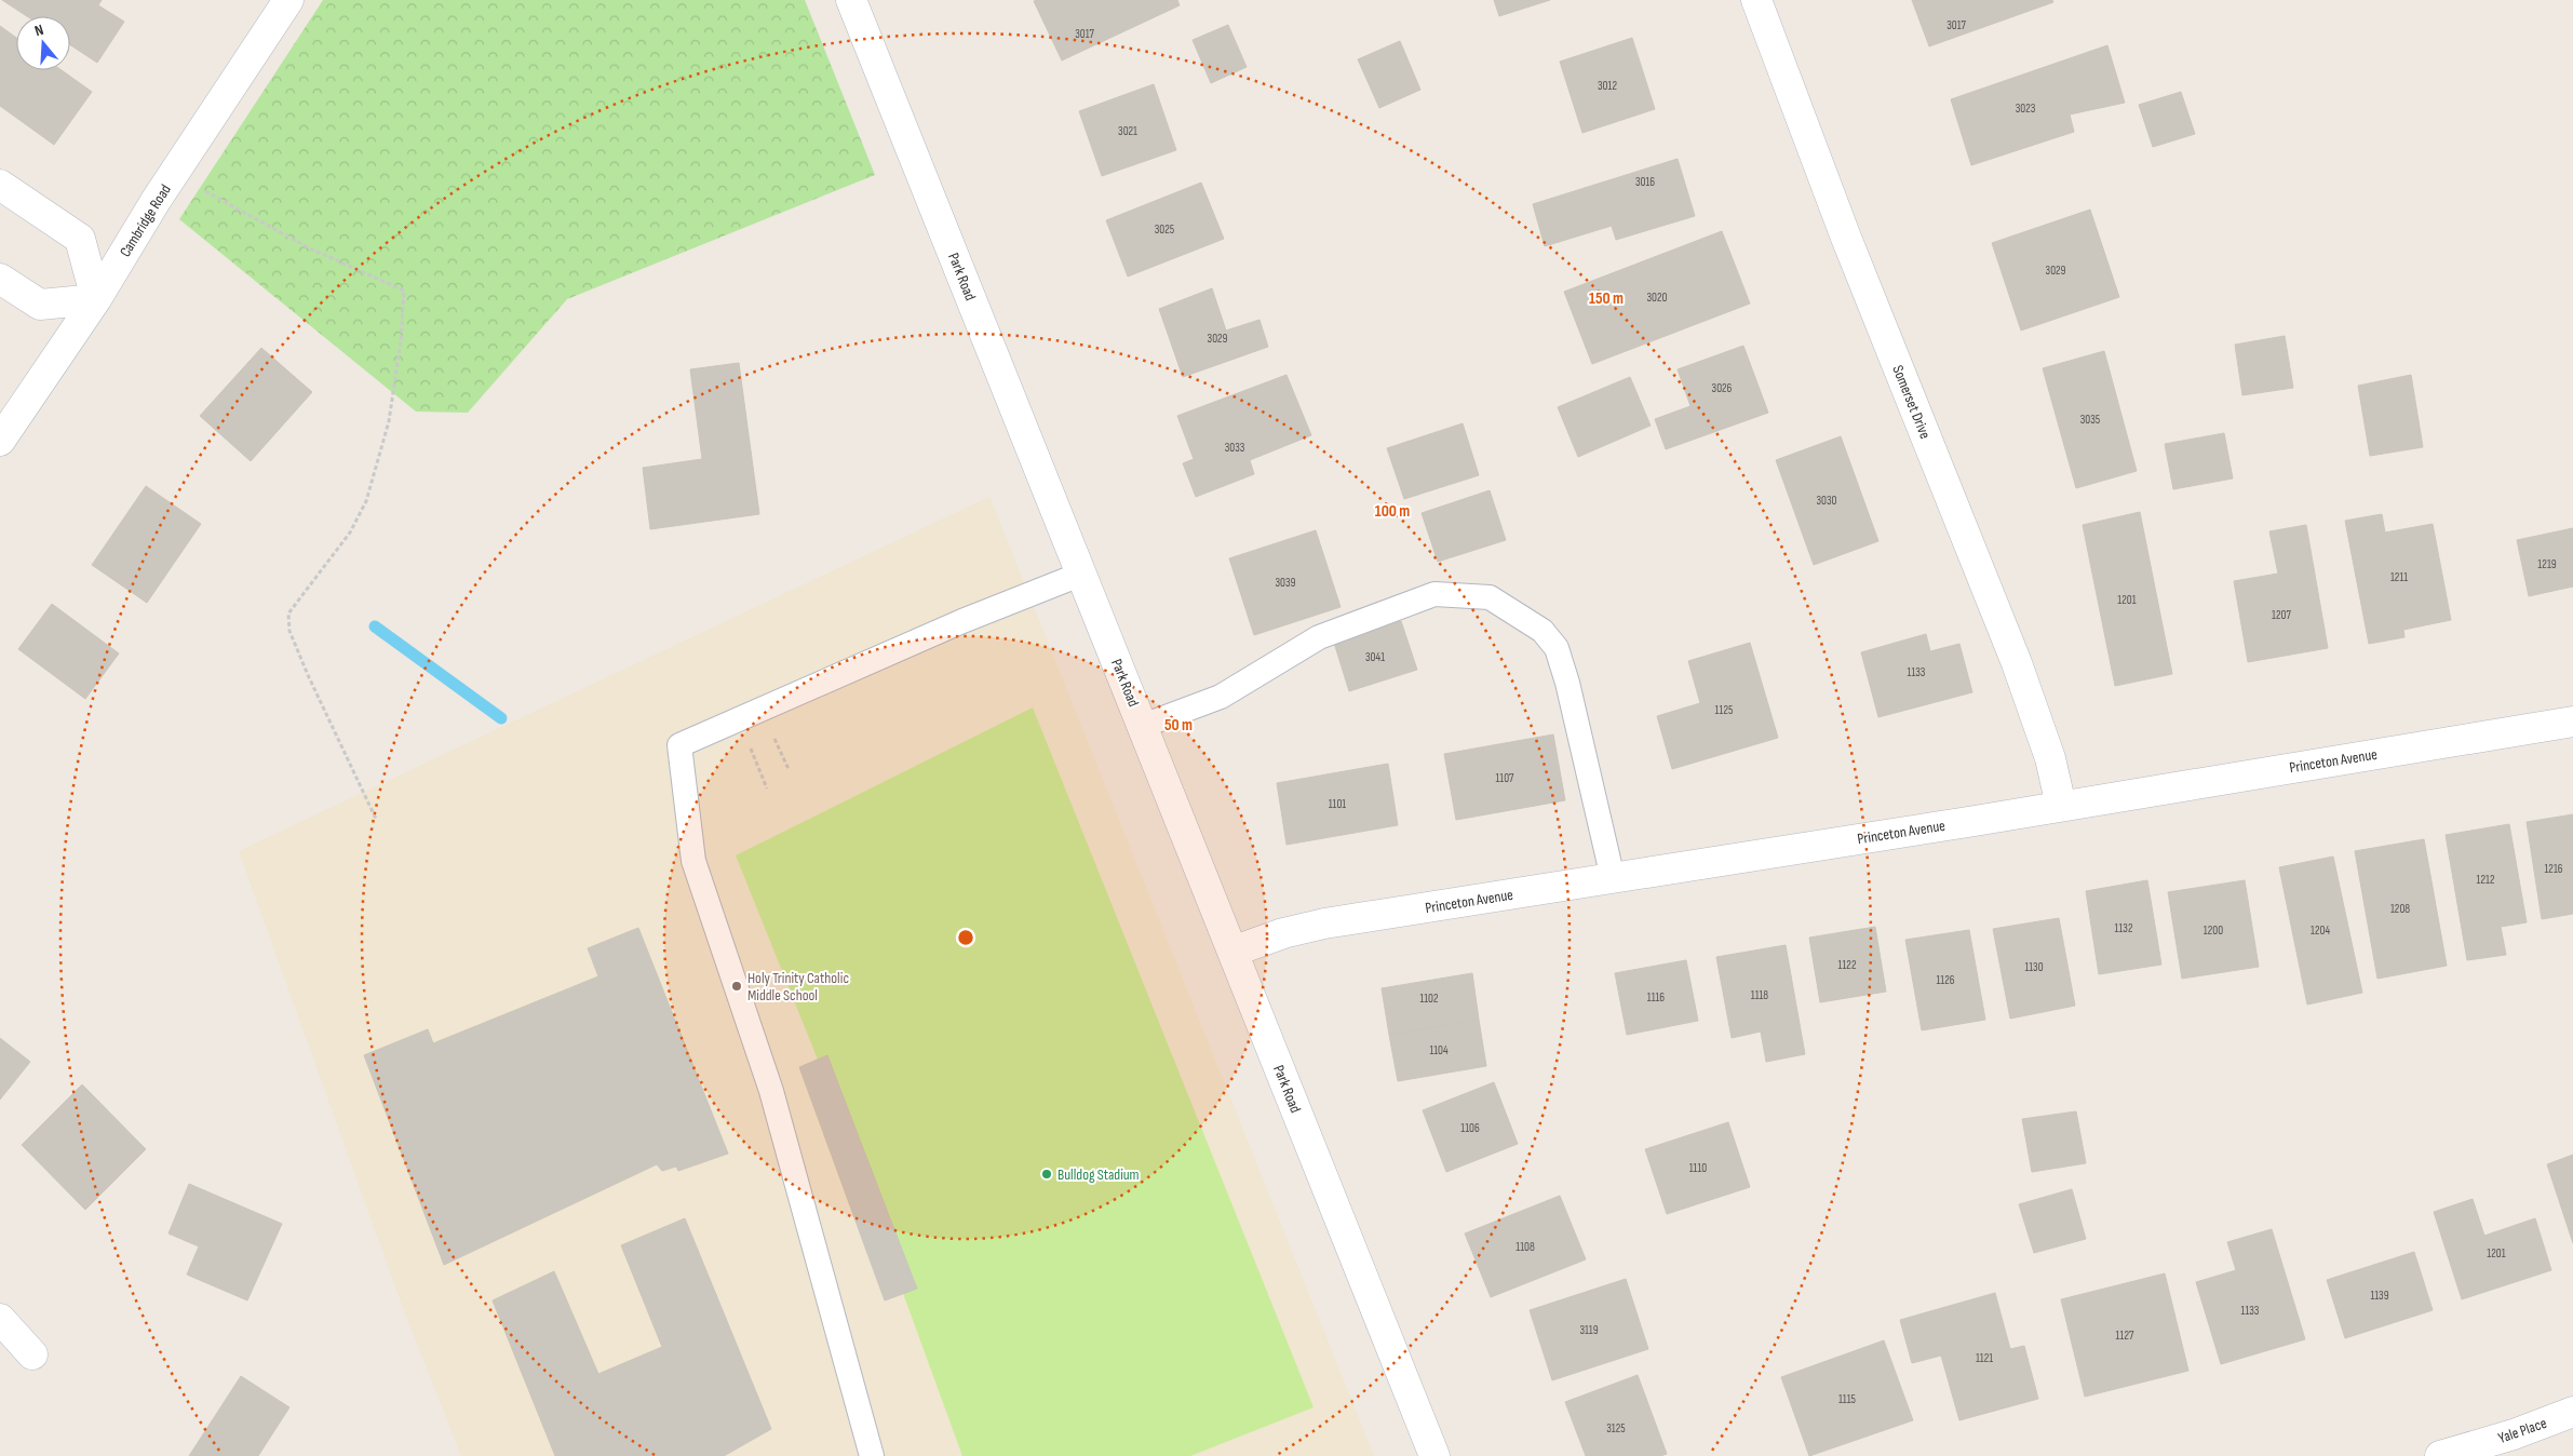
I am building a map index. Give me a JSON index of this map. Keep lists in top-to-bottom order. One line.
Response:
{"streets":{"street":["Cambridge Road","Park Road","Somerset Drive","Princeton Avenue","Yale Place"]},"crossings":[["Park Road","Princeton Avenue"],["Somerset Drive","Princeton Avenue"]],"places":["Holy Trinity Catholic Middle School","Bulldog Stadium"],"house_numbers":["3017","3017","3012","3023","3021","3016","3025","3029","3020","3029","3026","3035","3033","3030","1219","1211","3039","1201","1207","3041","1133","1125","1107","1101","1216","1212","1208","1132","1200","1204","1122","1130","1126","1118","1116","1102","1104","1106","1110","1108","1201","1139","1133","3119","1127","1121","1115","3125"],"north":"top","rings":["150 m","100 m","50 m"]}
